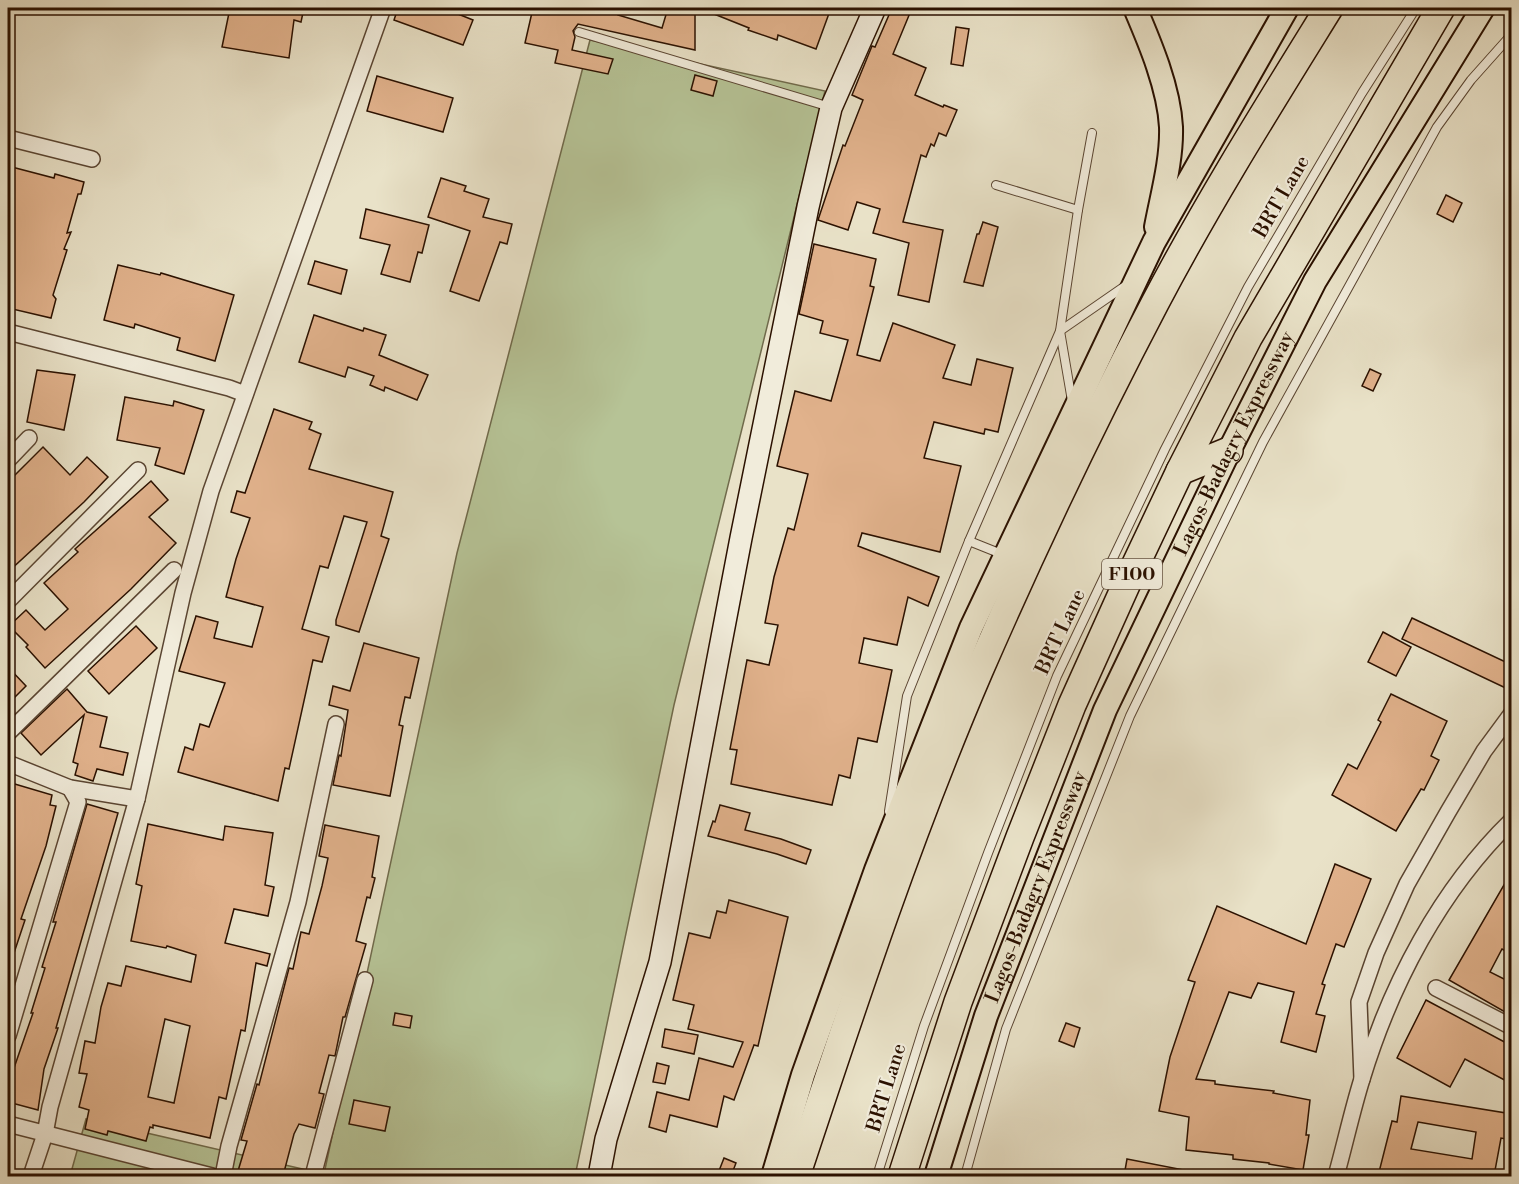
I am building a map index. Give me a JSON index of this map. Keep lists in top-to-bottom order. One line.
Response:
{"streets":{"highway":["Lagos-Badagry Expressway","F100"],"lane":["BRT Lane"]}}
